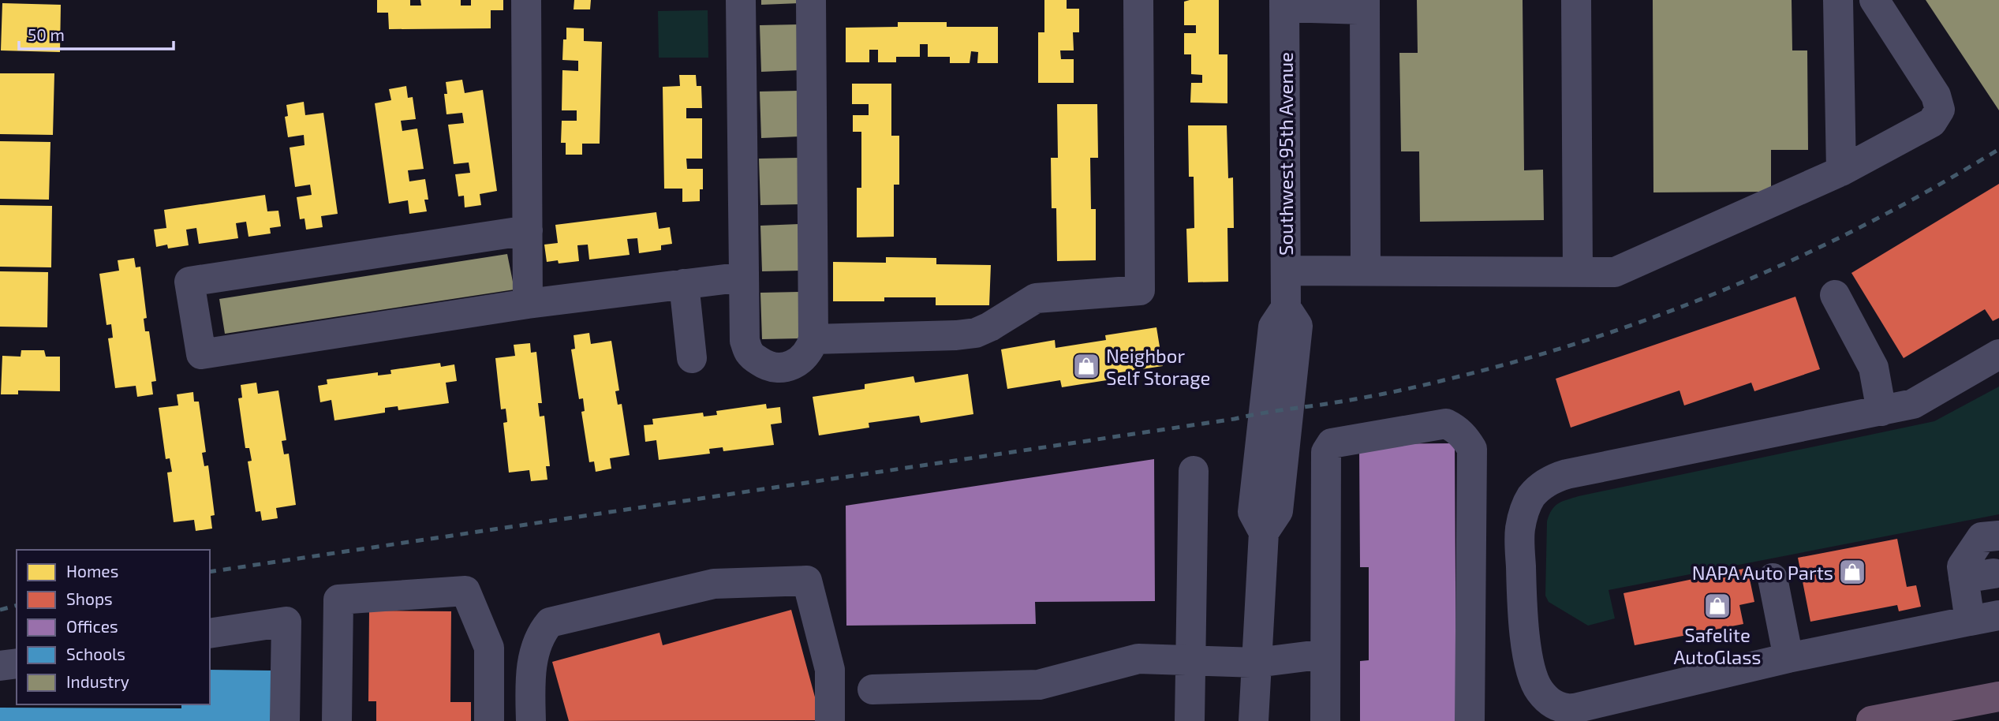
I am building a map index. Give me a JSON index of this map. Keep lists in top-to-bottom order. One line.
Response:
{"streets":{"street":["Southwest 95th Avenue"]},"places":{"shop":["Neighbor Self Storage","NAPA Auto Parts","Safelite AutoGlass"]},"legend":["Homes","Shops","Offices","Schools","Industry"],"scale_bar":"50 m"}
